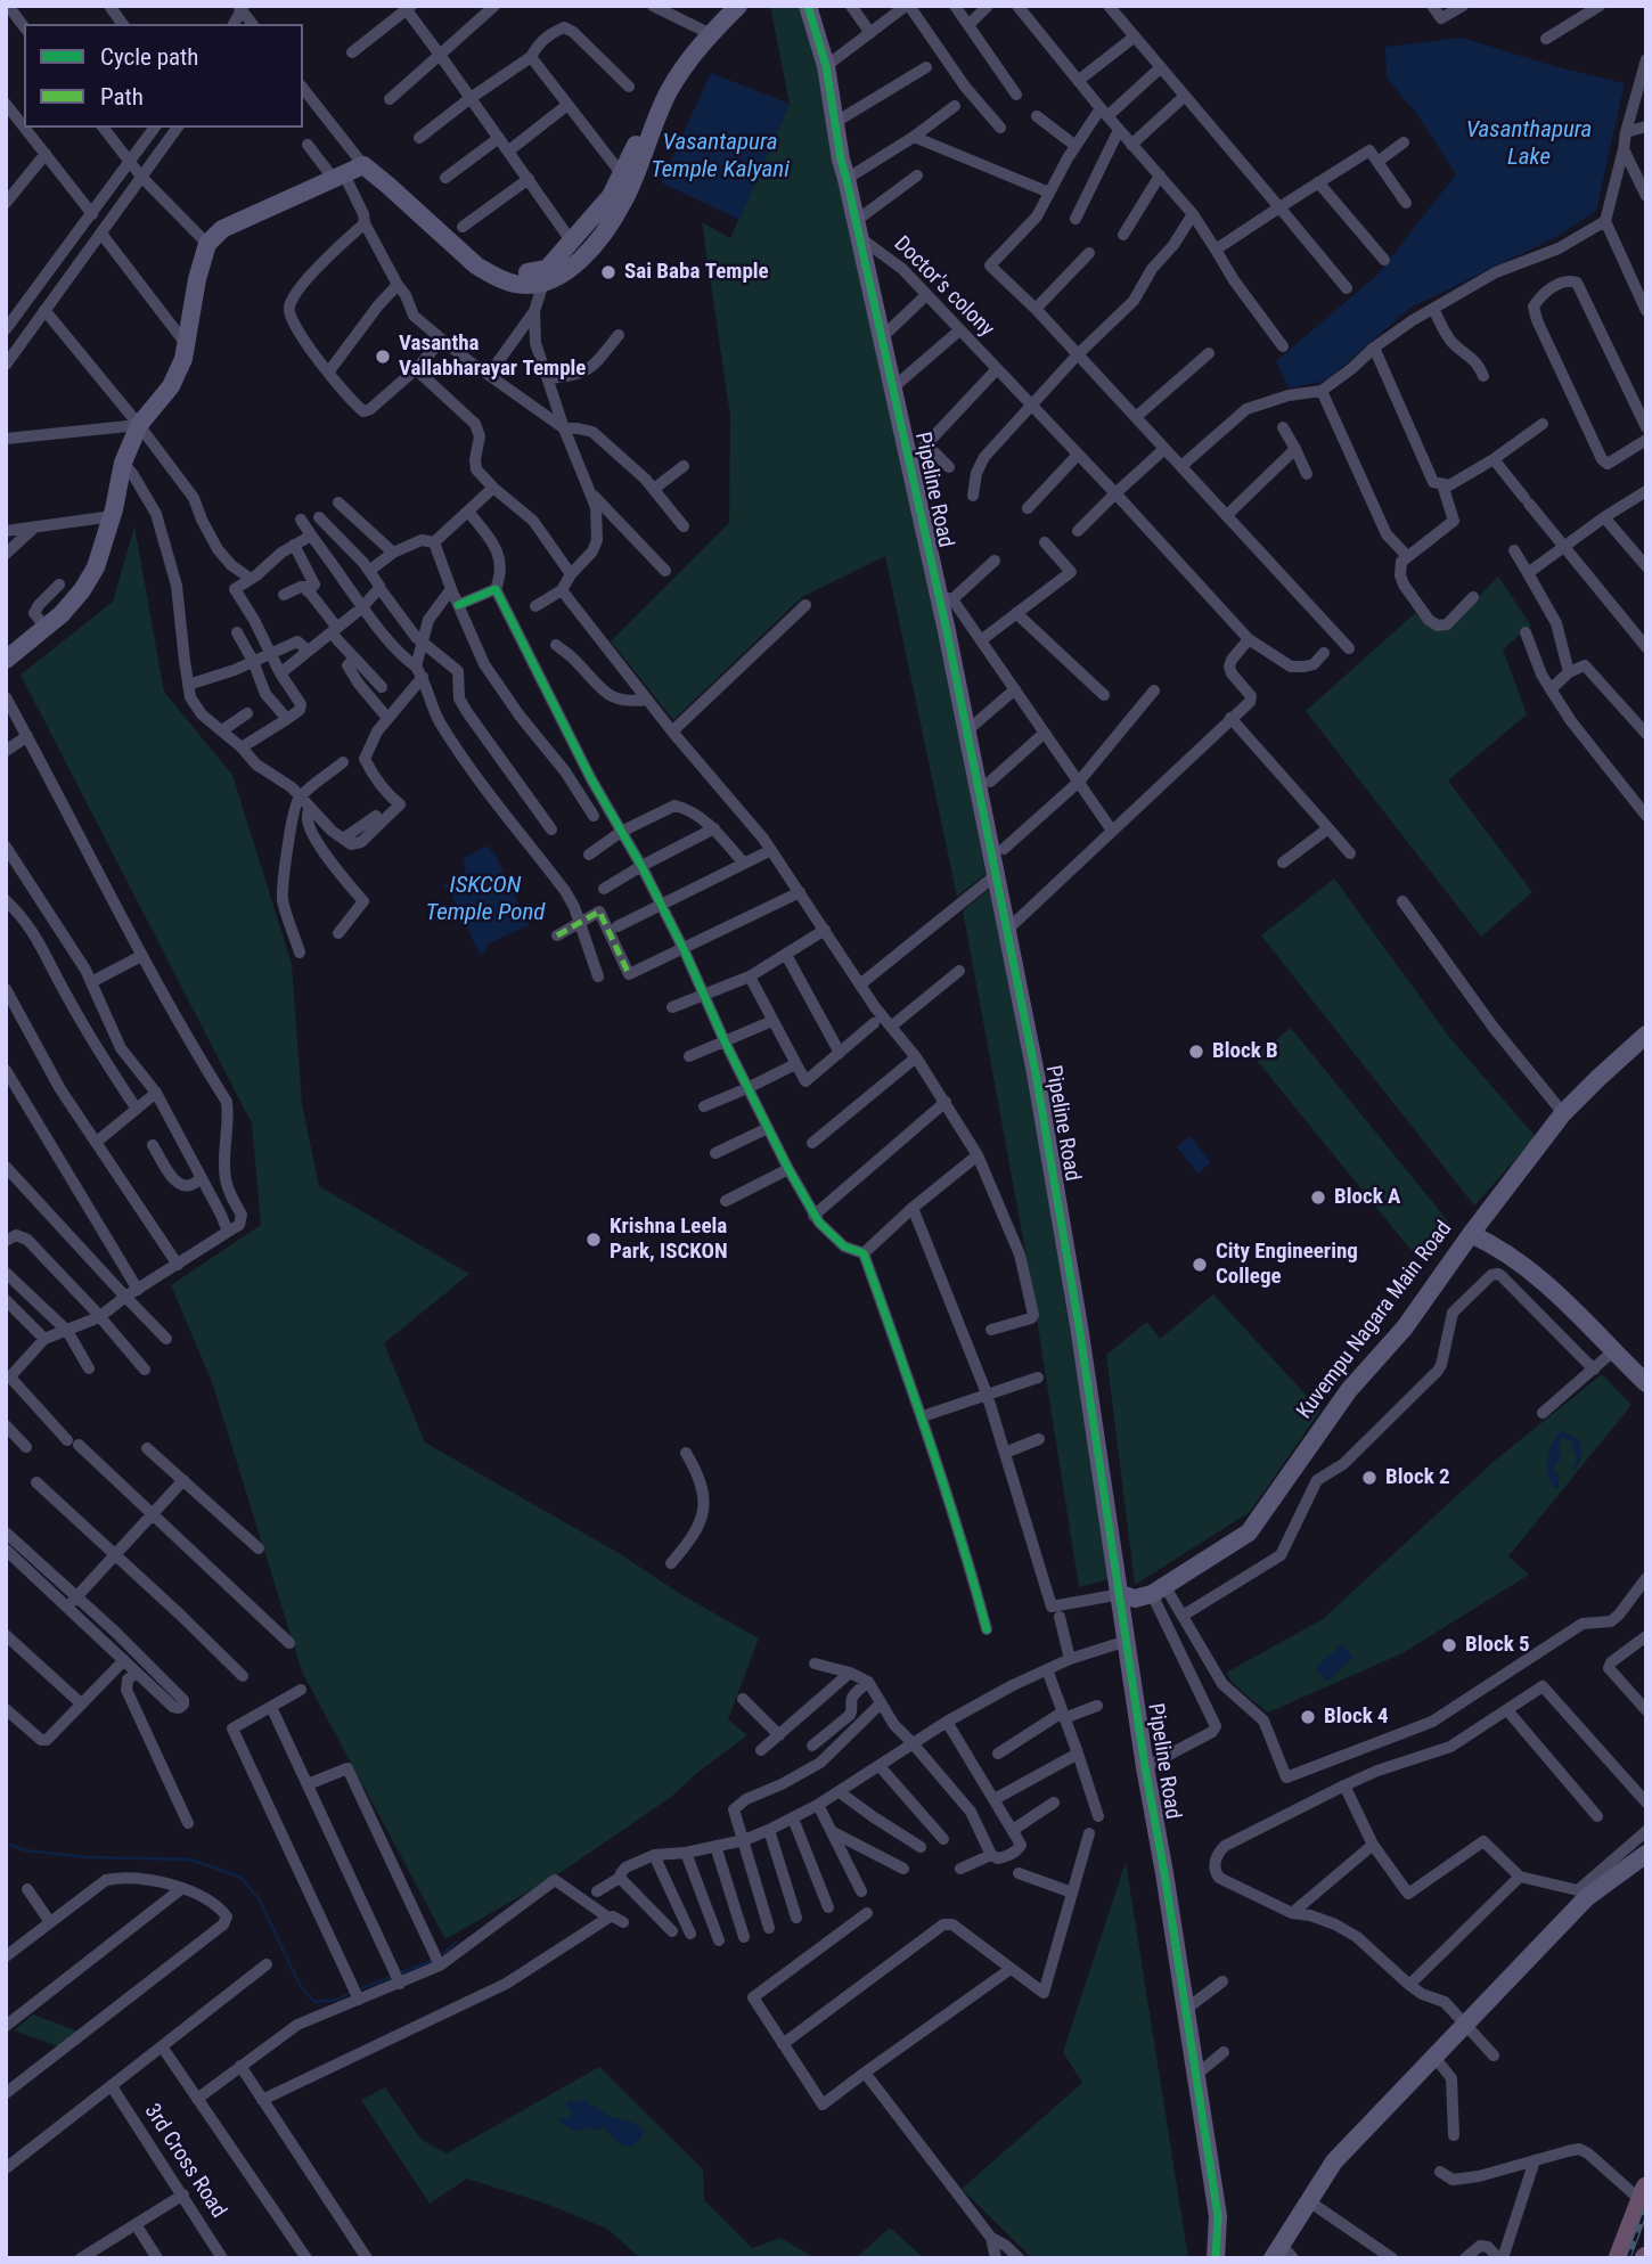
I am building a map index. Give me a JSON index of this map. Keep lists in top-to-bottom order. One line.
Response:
{"streets":{"street":["Doctor's colony","Pipeline Road","Kuvempu Nagara Main Road","3rd Cross Road"]},"crossings":[["Doctor's colony","Pipeline Road"]],"water":["Vasanthapura Lake","Vasantapura Temple Kalyani","ISKCON Temple Pond"],"places":["Sai Baba Temple","Vasantha Vallabharayar Temple","Block B","Block A","Krishna Leela Park, ISCKON","City Engineering College","Block 2","Block 5","Block 4"],"legend":["Cycle path","Path"]}
